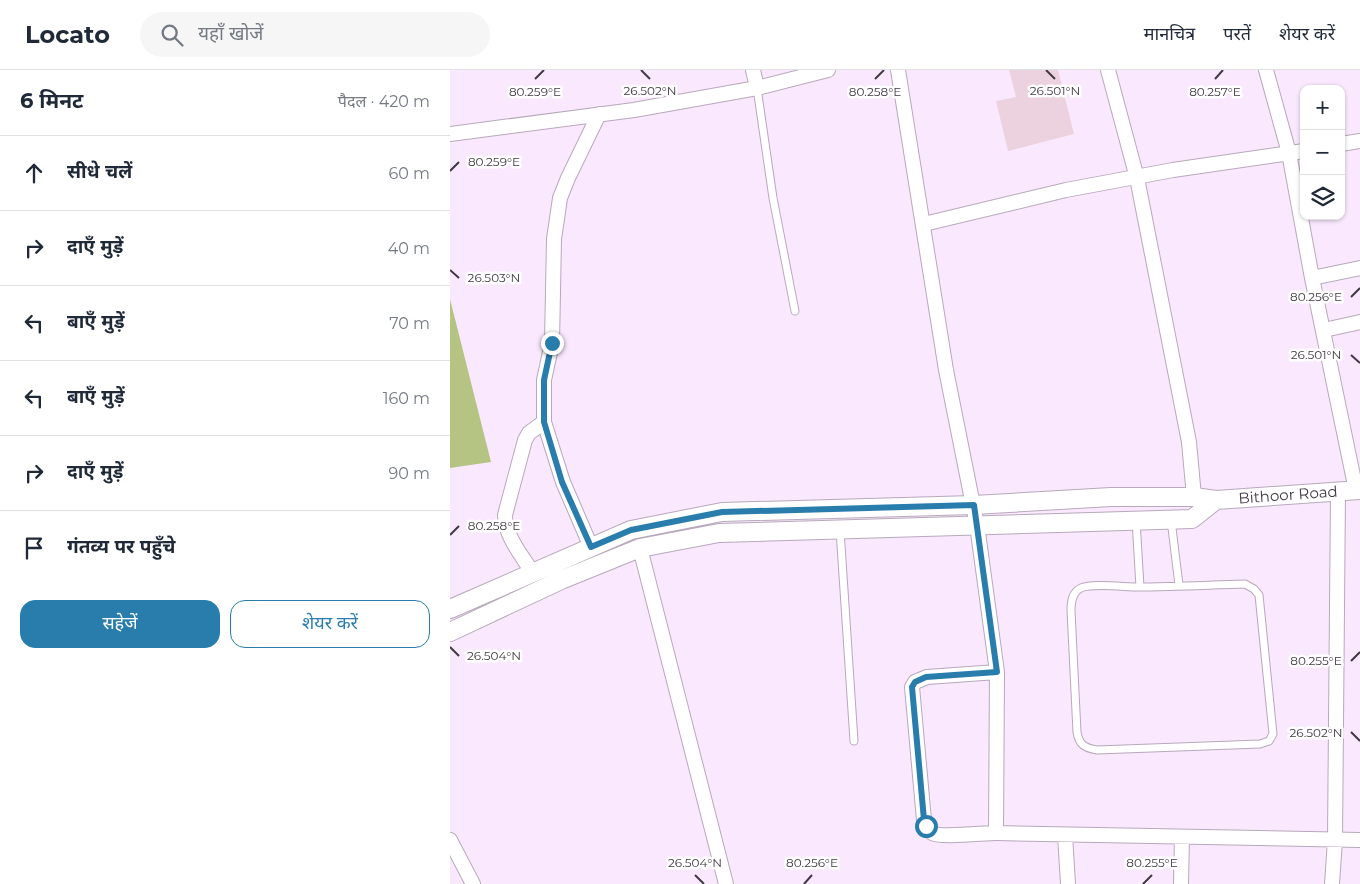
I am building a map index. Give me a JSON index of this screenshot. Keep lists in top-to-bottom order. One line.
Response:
{"streets":{"street":["Bithoor Road"]},"page":{"header":"Locato","search":"यहाँ खोजें","nav":["मानचित्र","परतें","शेयर करें"],"heading":["6 मिनट","पैदल · 420 m"],"map_buttons":["+","−"],"list":[["सीधे चलें","60 m"],["दाएँ मुड़ें","40 m"],["बाएँ मुड़ें","70 m"],["बाएँ मुड़ें","160 m"],["दाएँ मुड़ें","90 m"],"गंतव्य पर पहुँचे"],"buttons":["सहेजें","शेयर करें"]},"coordinates":["26.501°N","26.502°N","80.259°E","80.258°E","80.257°E","26.503°N","80.256°E","26.504°N","80.255°E"]}
